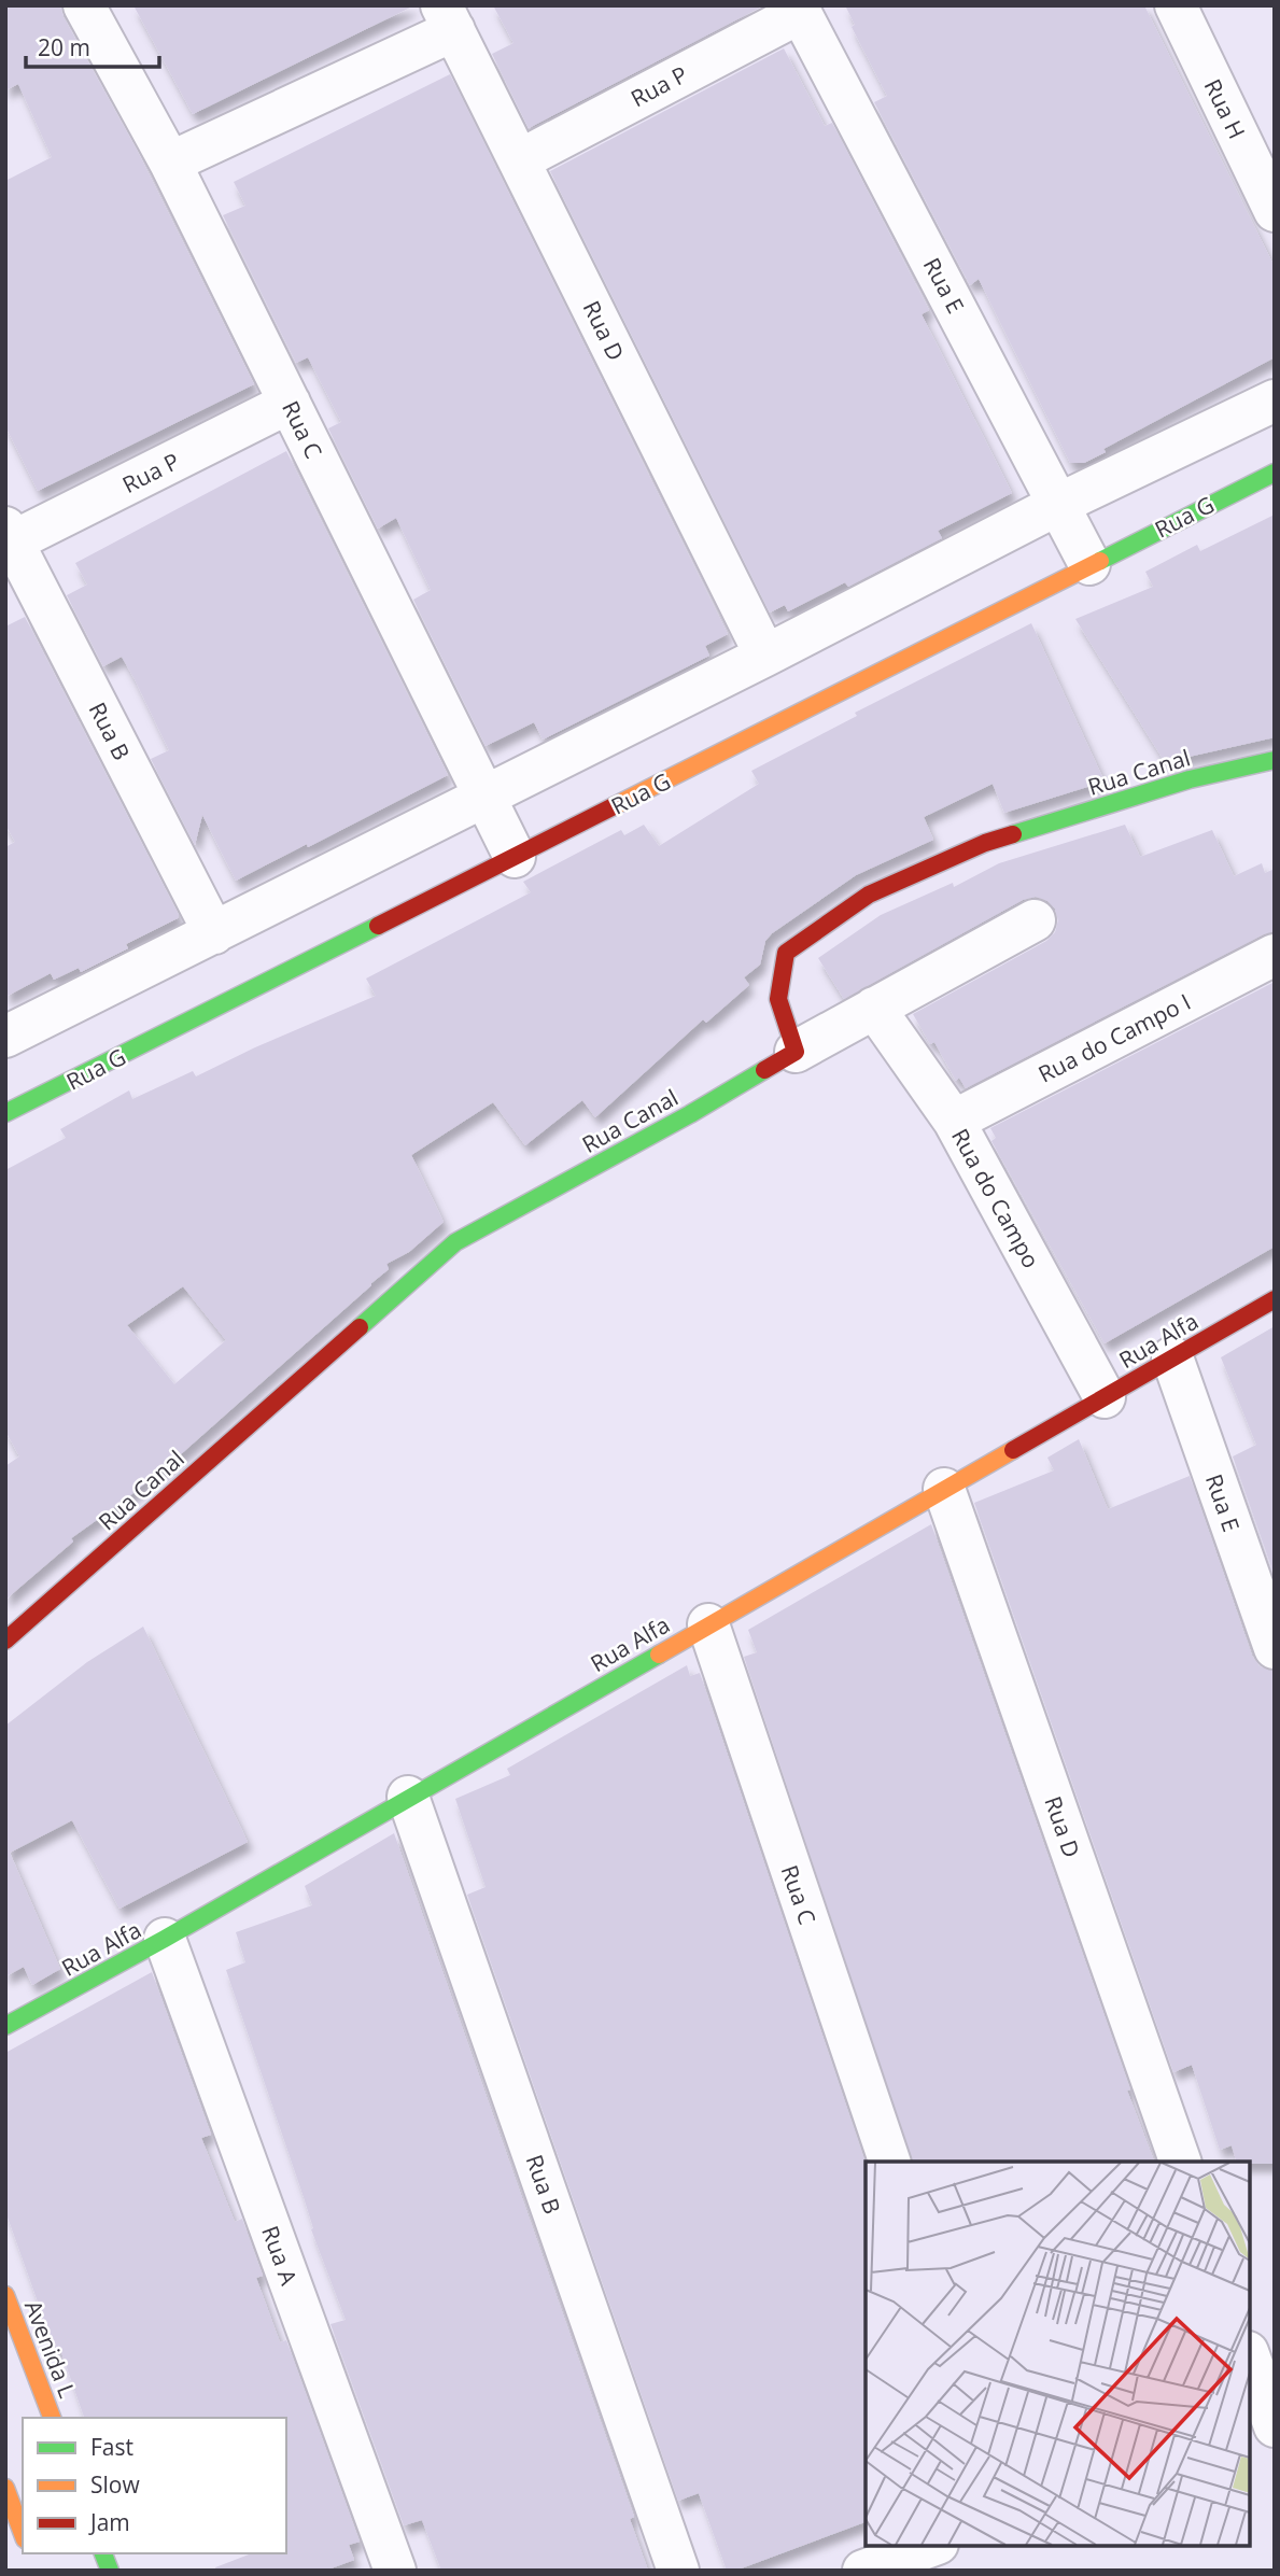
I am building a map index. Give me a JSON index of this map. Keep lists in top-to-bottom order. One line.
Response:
{"streets":{"street":["Rua P","Rua H","Rua E","Rua D","Rua C","Rua G","Rua B","Rua Canal","Rua do Campo I","Rua do Campo","Rua Alfa","Rua A","Avenida L"]},"crossings":[["Rua P","Rua E"],["Rua P","Rua D"],["Rua P","Rua C"],["Rua P","Rua B"],["Rua E","Rua G"],["Rua E","Rua Alfa"],["Rua D","Rua Alfa"],["Rua C","Rua G"],["Rua C","Rua Alfa"],["Rua B","Rua Alfa"],["Rua do Campo I","Rua do Campo"],["Rua do Campo","Rua Alfa"],["Rua Alfa","Rua A"]],"legend":["Fast","Slow","Jam"],"scale_bar":"20 m"}
